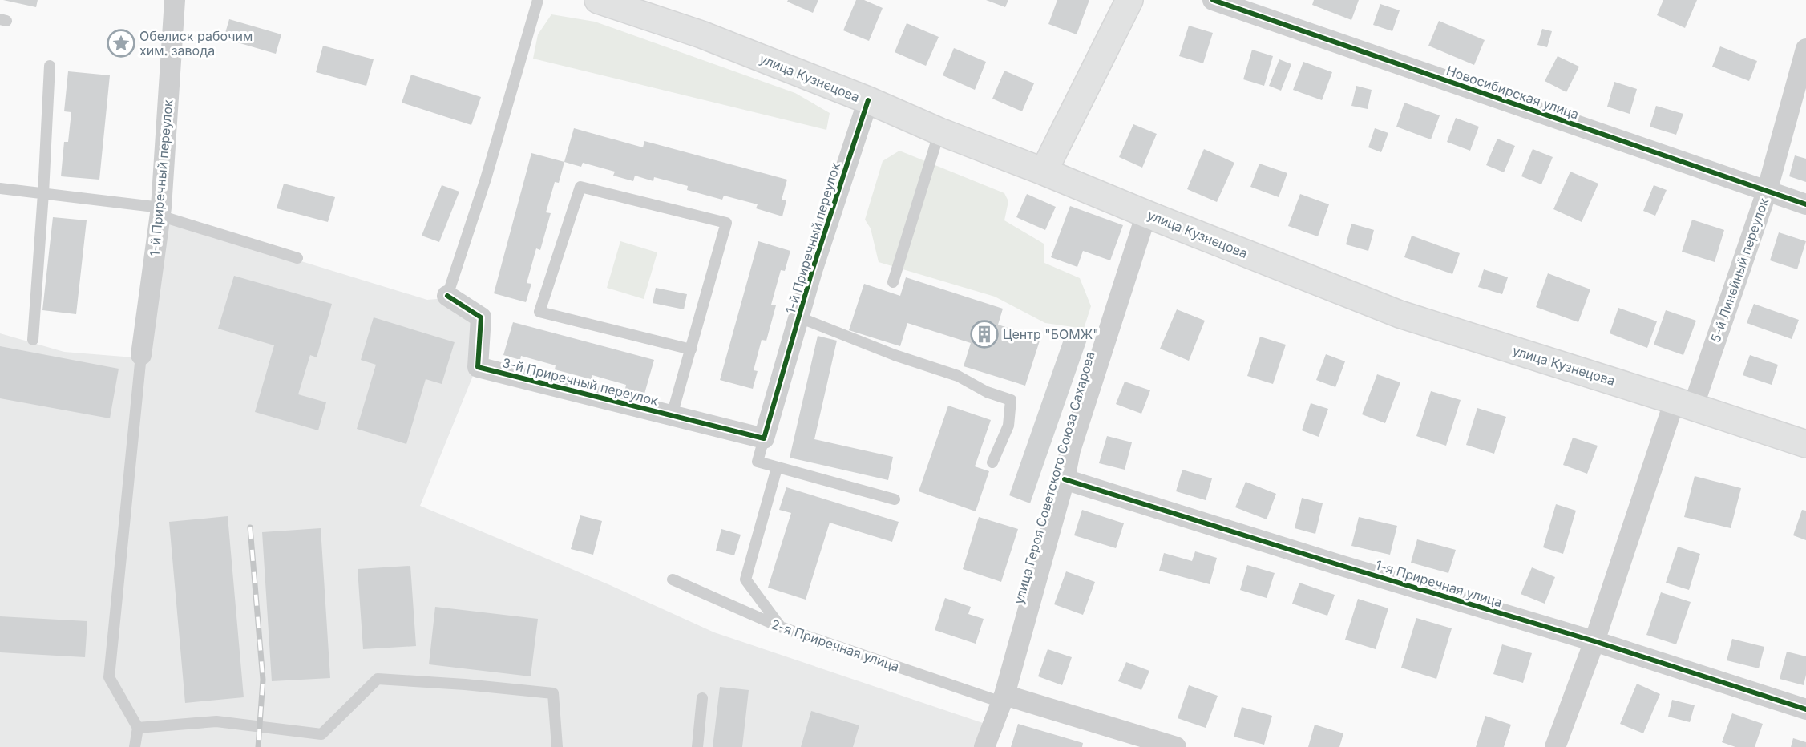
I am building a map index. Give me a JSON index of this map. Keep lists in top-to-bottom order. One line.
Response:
{"streets":{"main road":["улица Кузнецова"],"street":["Новосибирская улица","1-й Приречный переулок","5-й Линейный переулок","3-й Приречный переулок","улица Героя Советского Союза Сахарова","1-я Приречная улица","2-я Приречная улица"]},"crossings":[["улица Кузнецова","1-й Приречный переулок"],["улица Кузнецова","5-й Линейный переулок"],["улица Кузнецова","улица Героя Советского Союза Сахарова"],["Новосибирская улица","5-й Линейный переулок"],["1-й Приречный переулок","3-й Приречный переулок"],["5-й Линейный переулок","1-я Приречная улица"],["улица Героя Советского Союза Сахарова","1-я Приречная улица"],["улица Героя Советского Союза Сахарова","2-я Приречная улица"]],"places":{"place":["Обелиск рабочим хим. завода"],"building":["Центр \"БОМЖ\""]}}
